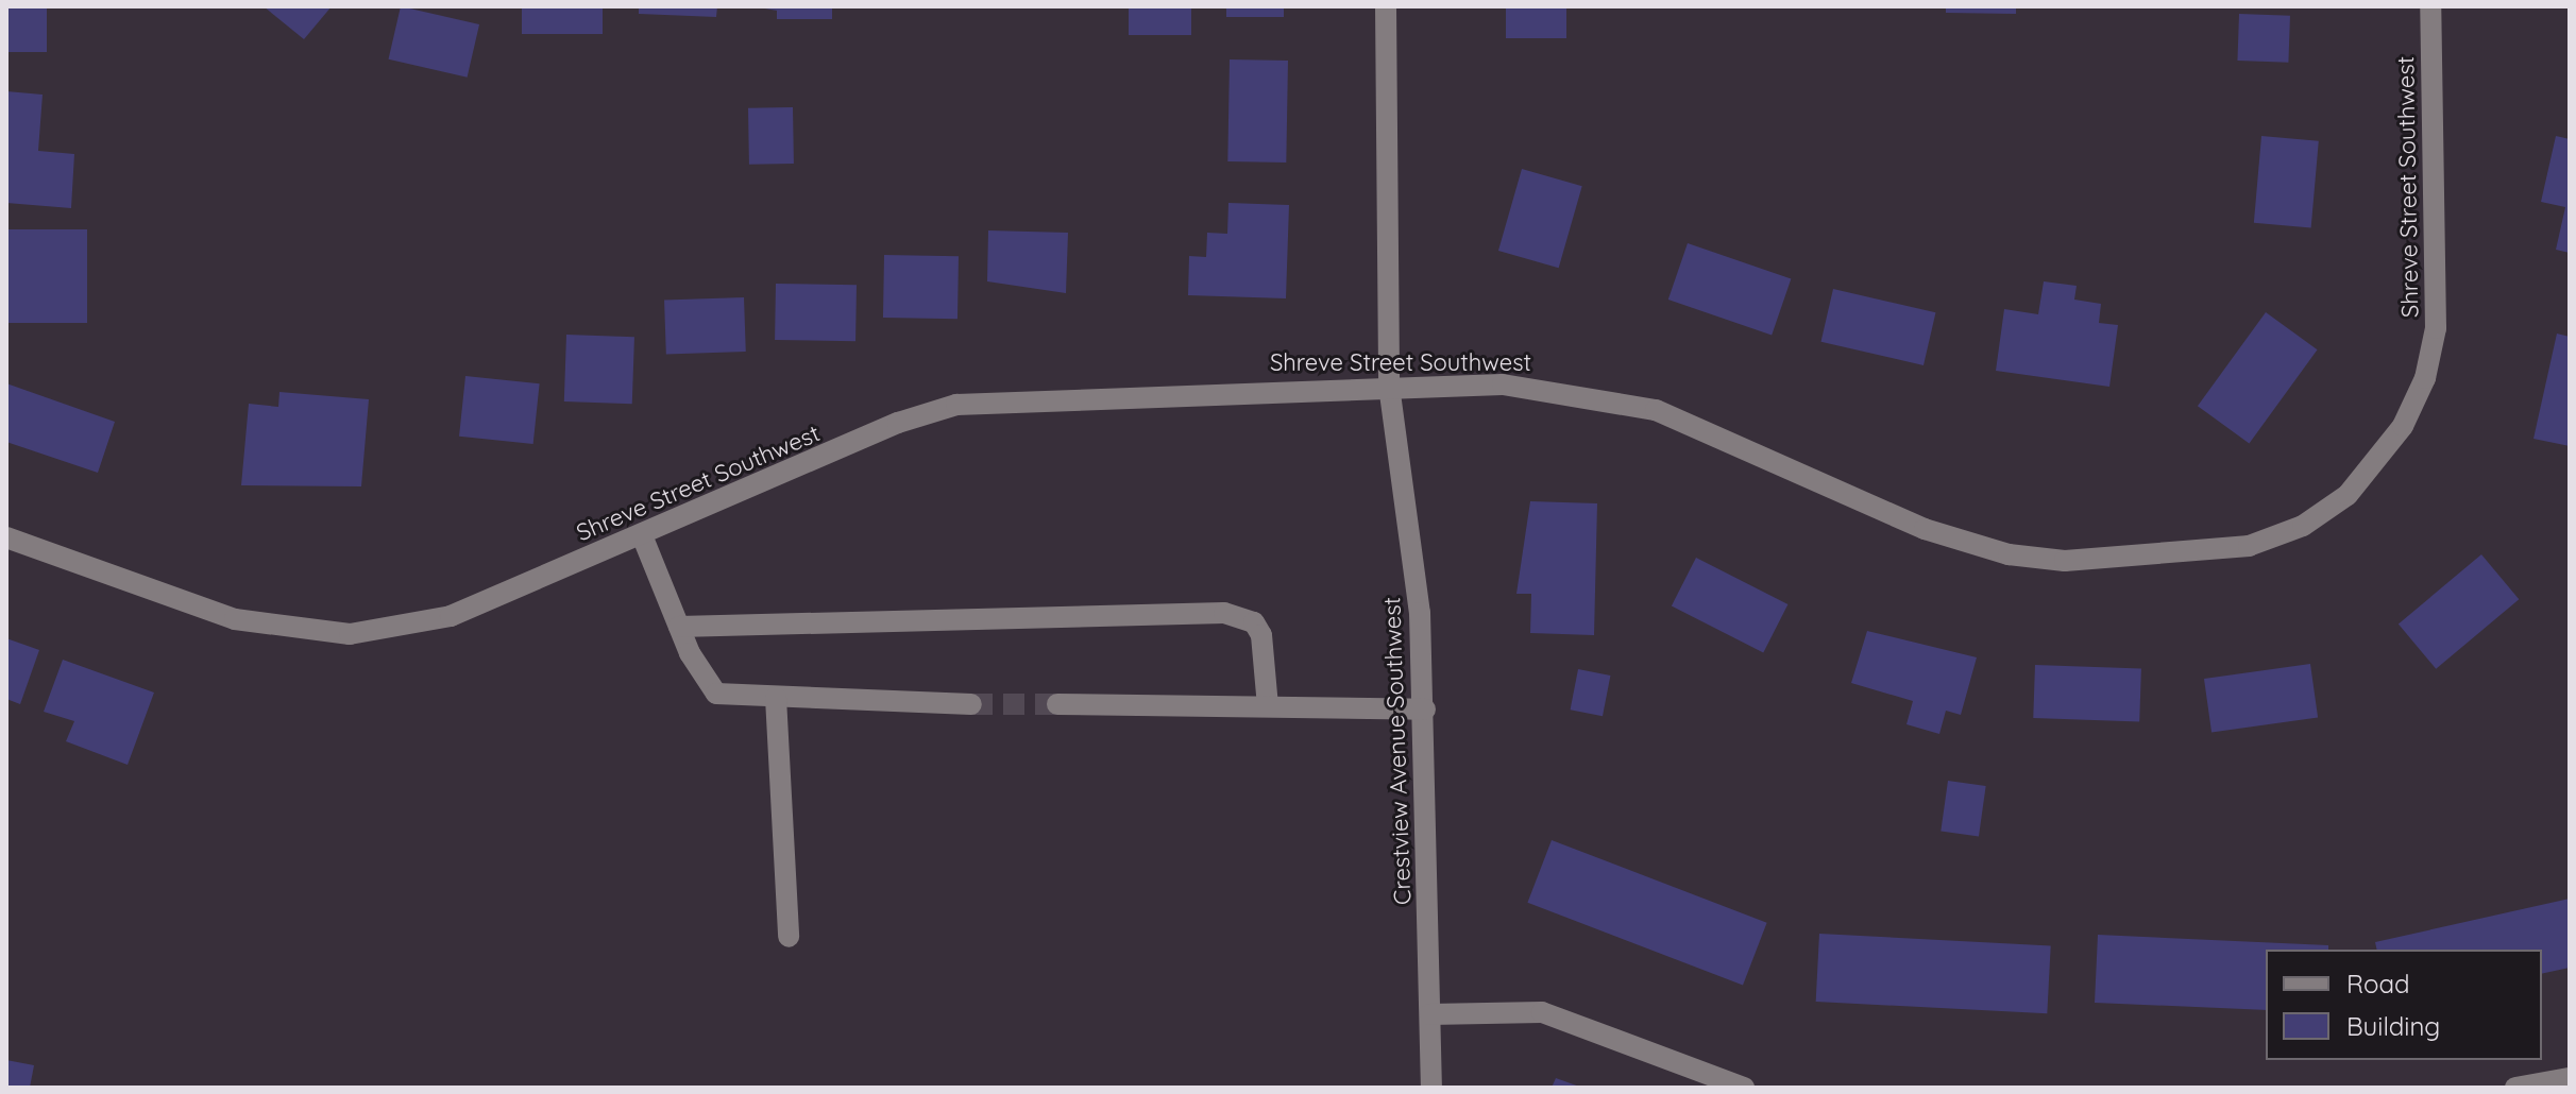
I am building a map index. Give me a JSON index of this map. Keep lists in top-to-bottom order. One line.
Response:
{"streets":{"street":["Shreve Street Southwest","Crestview Avenue Southwest"]},"crossings":[["Shreve Street Southwest","Crestview Avenue Southwest"]],"legend":["Road","Building"]}
